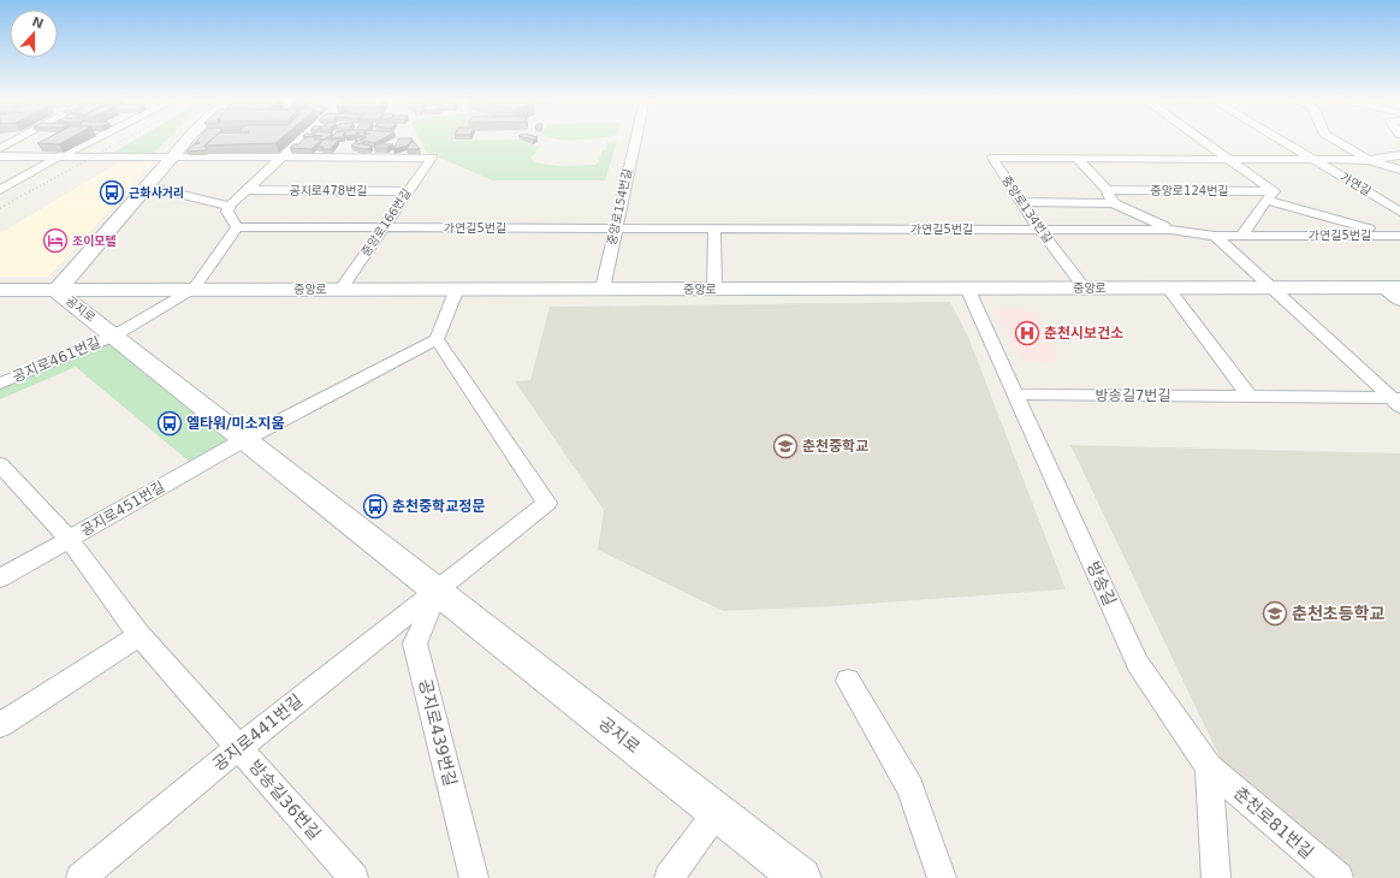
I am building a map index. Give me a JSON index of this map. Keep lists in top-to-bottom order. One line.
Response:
{"streets":{"street":["가연길","공지로478번길","중앙로124번길","중앙로154번길","중앙로134번길","중앙로166번길","가연길5번길","중앙로","공지로","공지로461번길","방송길7번길","공지로451번길","방송길","공지로441번길","공지로439번길","방송길36번길","춘천로81번길"]},"crossings":[["가연길","중앙로134번길"],["공지로478번길","중앙로166번길"],["중앙로124번길","중앙로134번길"],["중앙로124번길","가연길5번길"],["중앙로154번길","가연길5번길"],["중앙로154번길","중앙로"],["중앙로134번길","가연길5번길"],["중앙로134번길","중앙로"],["중앙로166번길","가연길5번길"],["중앙로166번길","중앙로"],["중앙로","공지로"],["중앙로","공지로461번길"],["중앙로","방송길7번길"],["중앙로","방송길"],["공지로","공지로461번길"],["공지로","공지로451번길"],["공지로","공지로441번길"],["공지로","공지로439번길"],["방송길7번길","방송길"],["공지로451번길","방송길36번길"],["방송길","춘천로81번길"],["공지로441번길","공지로439번길"],["공지로441번길","방송길36번길"]],"places":{"bus stop":["근화사거리","엘타워/미소지움","춘천중학교정문"],"hotel":["조이모텔"],"hospital":["춘천시보건소"],"school or university":["춘천중학교","춘천초등학교"]},"north":"top"}
